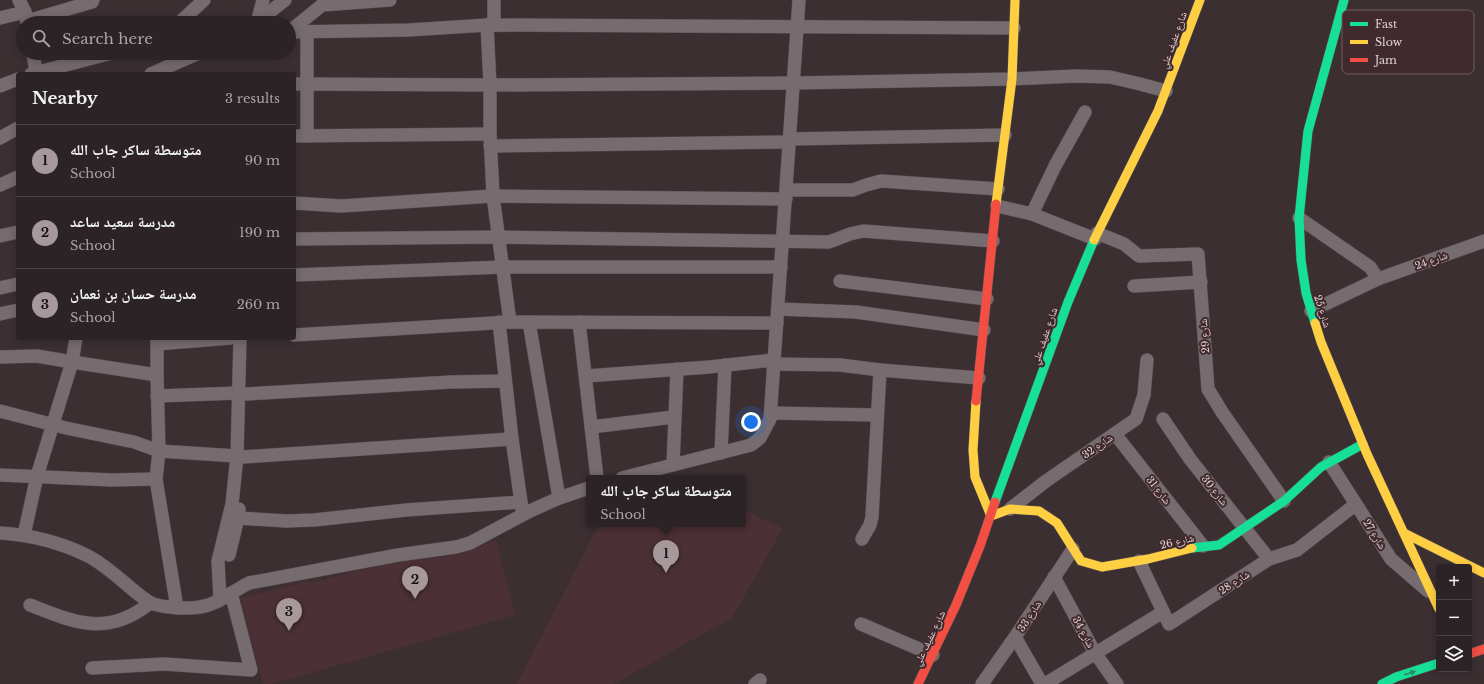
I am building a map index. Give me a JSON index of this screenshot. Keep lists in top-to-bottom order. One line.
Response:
{"streets":{"street":["شارع عفيف علي","شارع 24","شارع 25","شارع 29","شارع 32","شارع 31","شارع 30","شارع 27","شارع 26","شارع 28","شارع 33","شارع 34"]},"crossings":[["شارع عفيف علي","شارع 29"],["شارع عفيف علي","شارع 26"],["شارع 24","شارع 25"],["شارع 25","شارع 27"],["شارع 25","شارع 26"],["شارع 29","شارع 26"],["شارع 32","شارع 31"],["شارع 32","شارع 26"],["شارع 31","شارع 26"],["شارع 30","شارع 26"],["شارع 30","شارع 28"],["شارع 27","شارع 26"],["شارع 27","شارع 28"],["شارع 26","شارع 28"],["شارع 26","شارع 33"],["شارع 28","شارع 33"],["شارع 33","شارع 34"]],"legend":["Fast","Slow","Jam"],"page":{"search":"Search here","heading":["Nearby","3 results"],"list":[{"mark":"1","name":"متوسطة ساكر جاب الله","note":"School","value":"90 m"},{"mark":"2","name":"مدرسة سعيد ساعد","note":"School","value":"190 m"},{"mark":"3","name":"مدرسة حسان بن نعمان","note":"School","value":"260 m"}],"popup":["متوسطة ساكر جاب الله","School"],"pins":["1","2","3"],"map_buttons":["+","−"]}}
